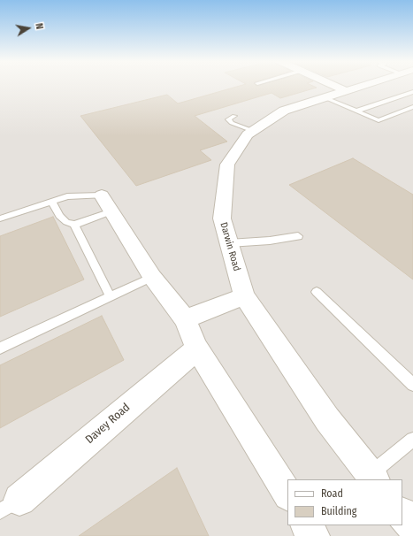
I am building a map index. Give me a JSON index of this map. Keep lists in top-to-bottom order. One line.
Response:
{"streets":{"street":["Darwin Road","Davey Road"]},"legend":["Road","Building"],"north":"right"}
